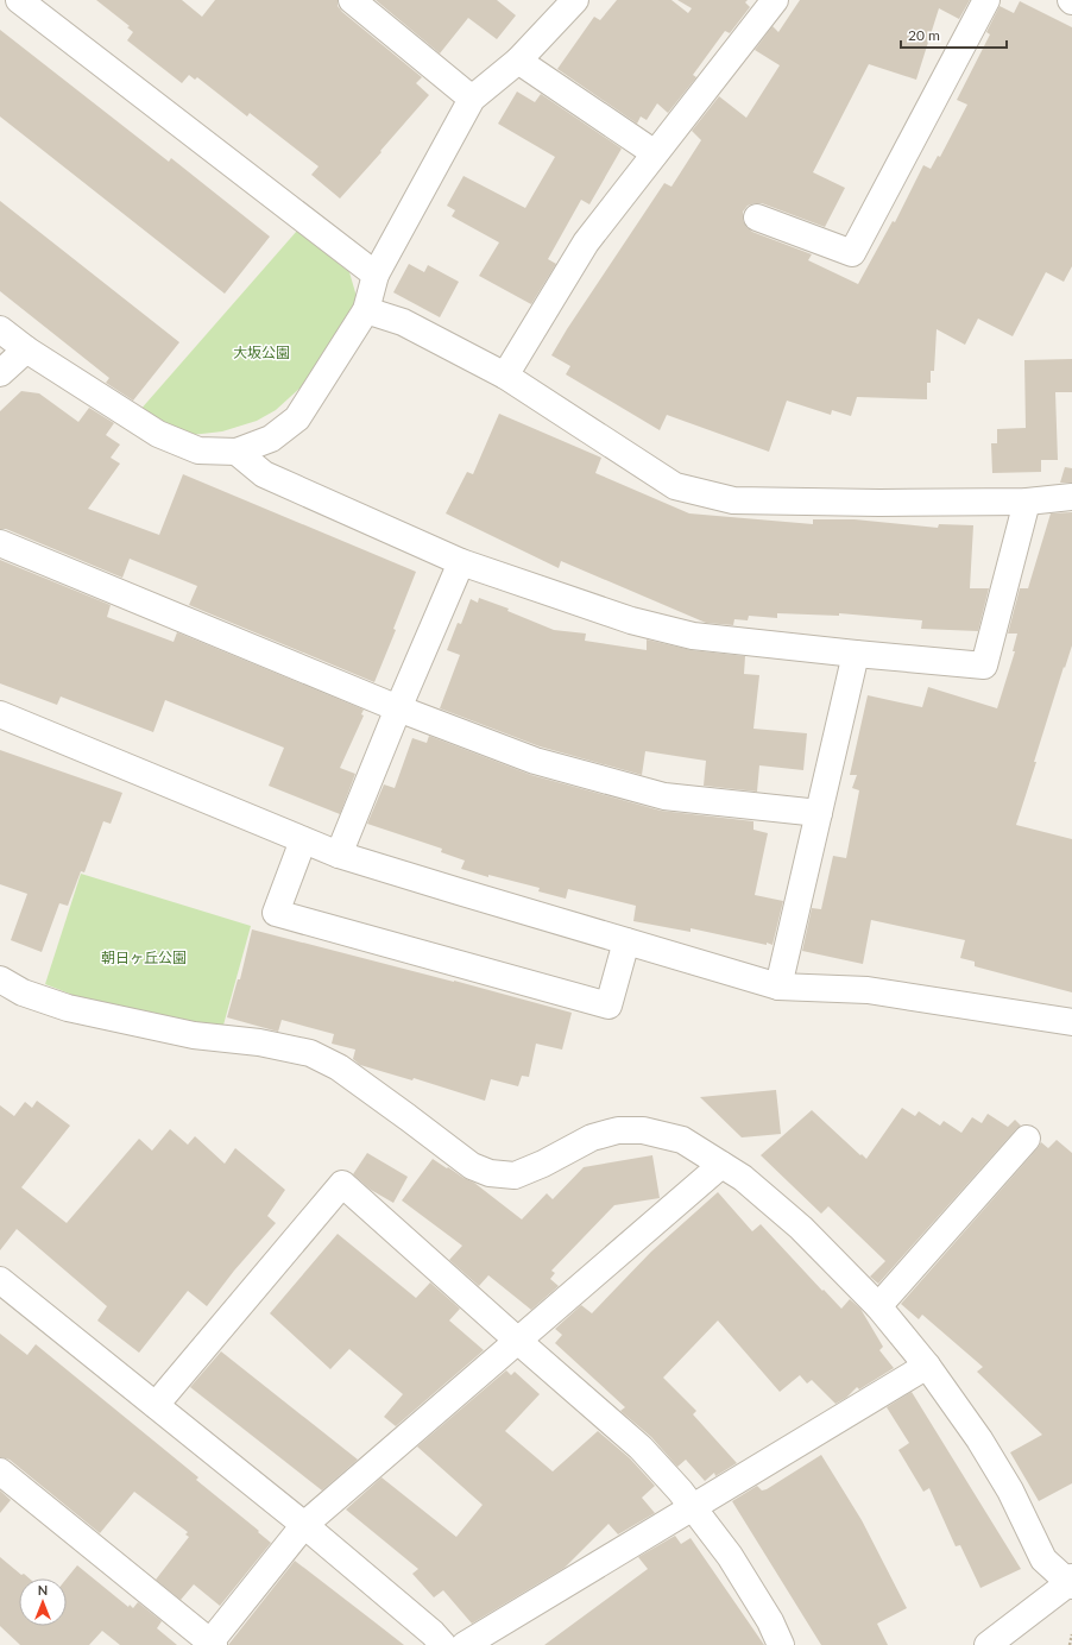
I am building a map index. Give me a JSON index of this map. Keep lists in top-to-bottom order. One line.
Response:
{"parks":["大坂公園","朝日ヶ丘公園"],"scale_bar":"20 m","north":"top"}
